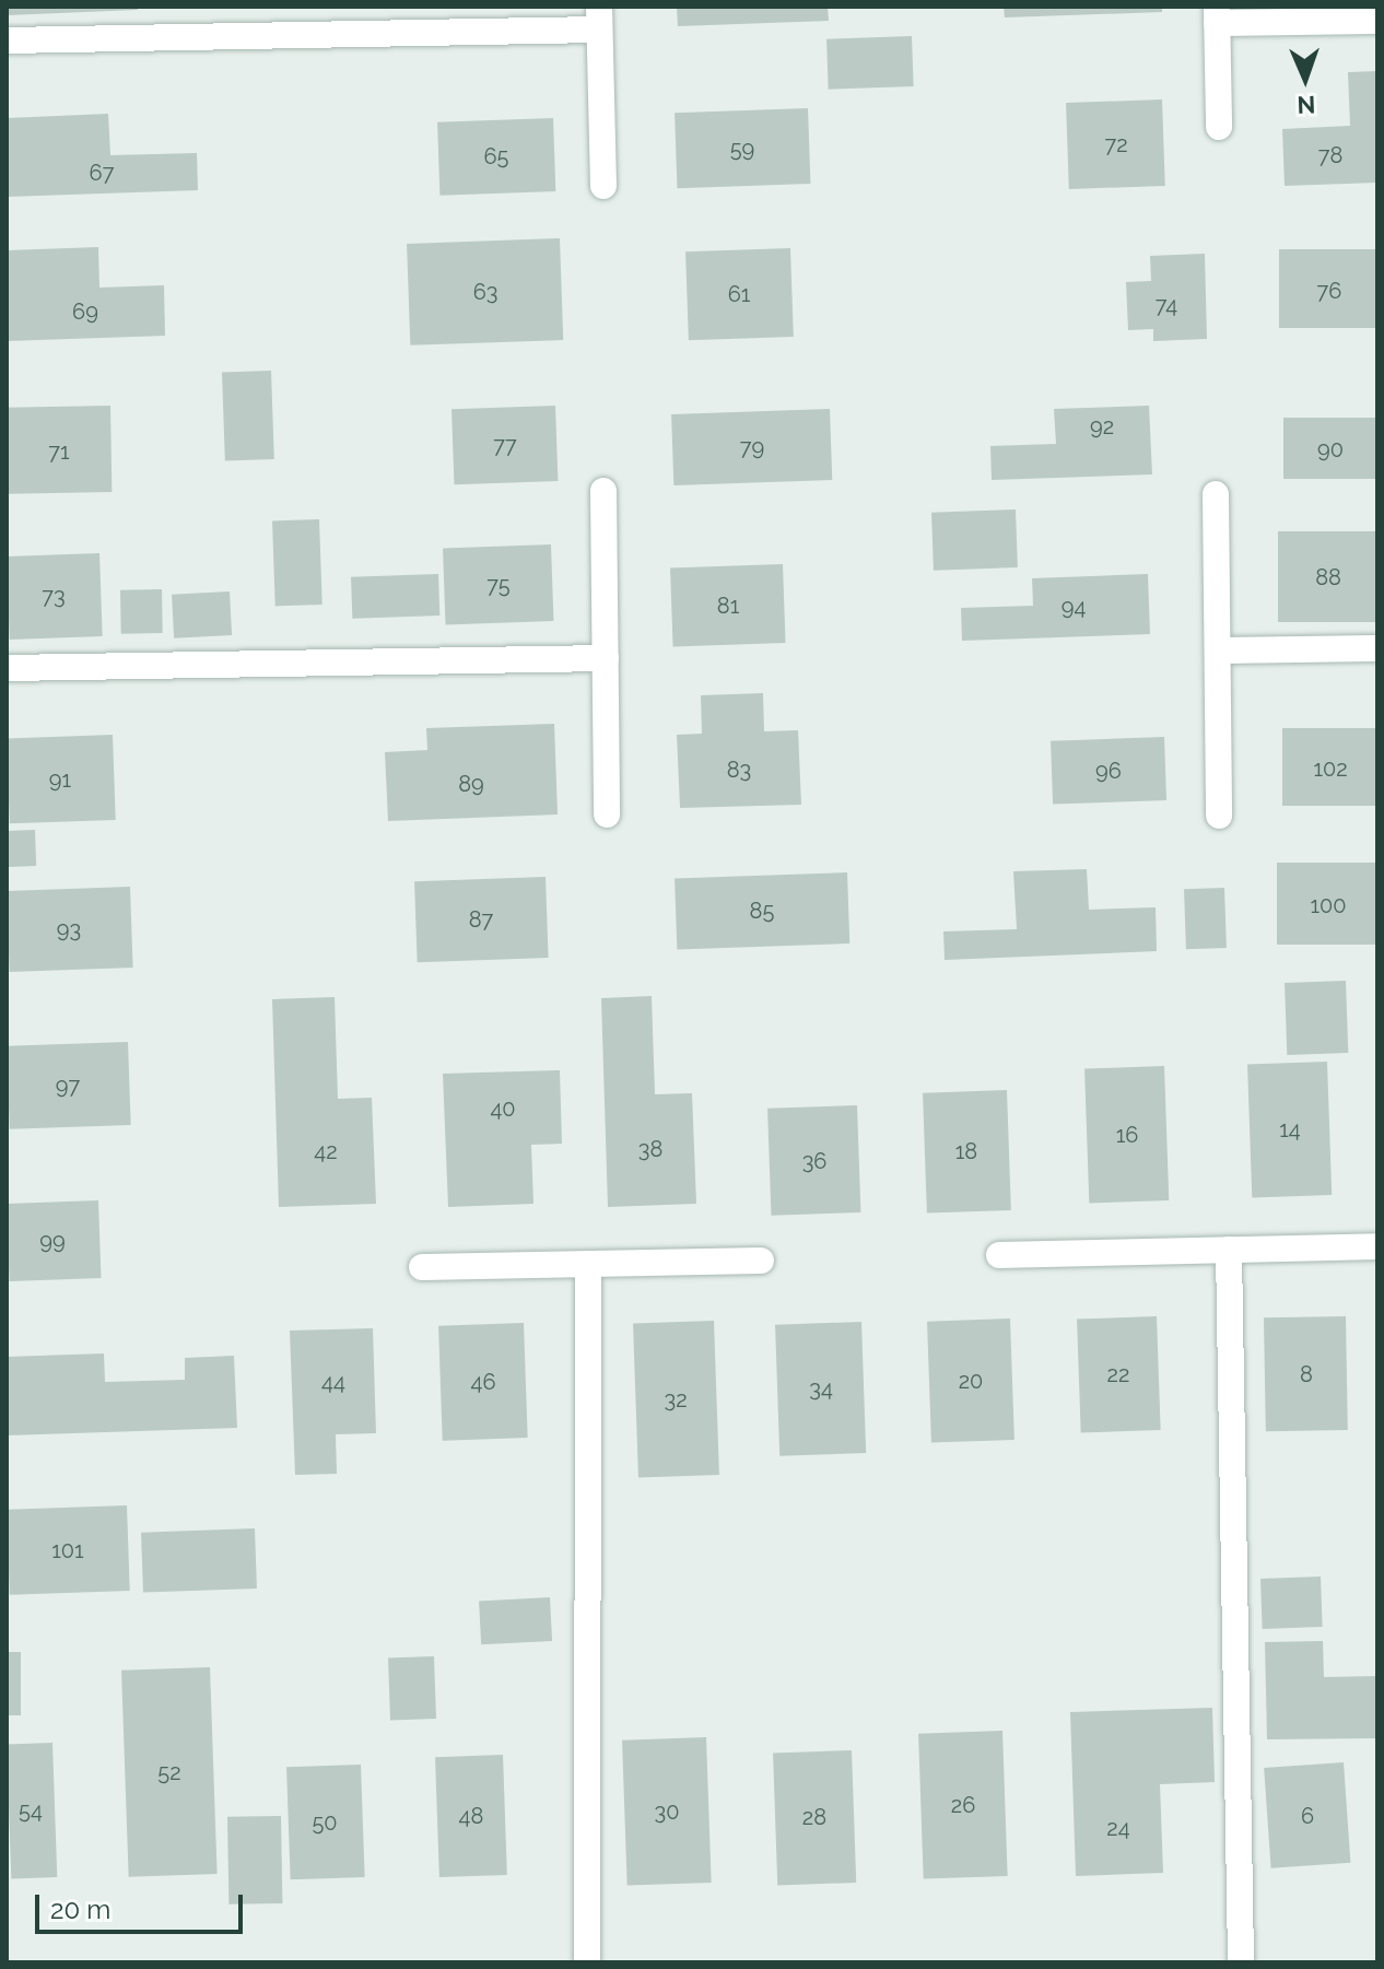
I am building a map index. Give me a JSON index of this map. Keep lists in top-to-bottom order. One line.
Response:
{"house_numbers":["72","59","78","65","67","76","63","61","74","69","92","77","79","90","71","88","75","73","81","94","102","83","96","91","89","100","85","87","93","97","40","14","16","38","42","18","36","99","22","8","20","44","46","34","32","101","52","26","54","30","48","6","28","50","24"],"scale_bar":"20 m","north":"bottom"}
